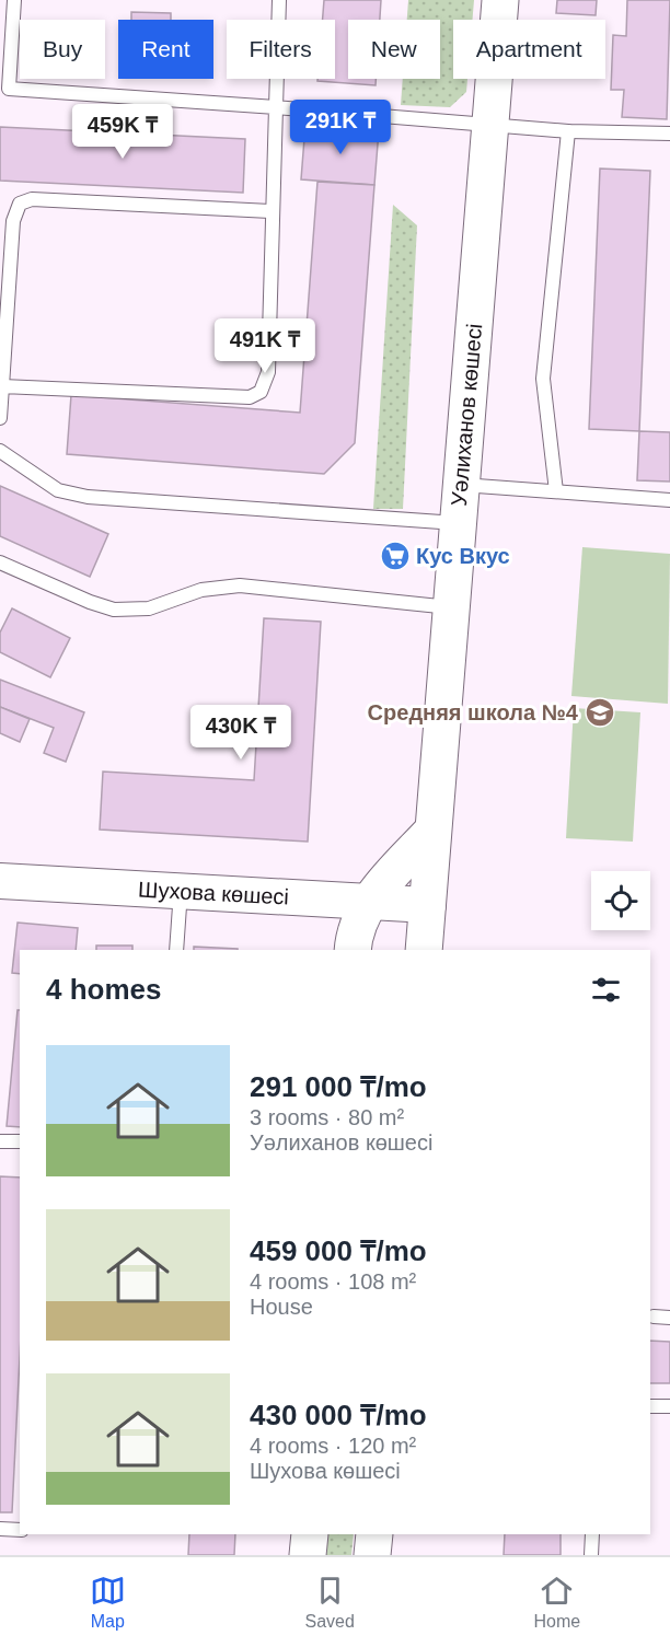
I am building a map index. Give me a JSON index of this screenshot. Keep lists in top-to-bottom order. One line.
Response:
{"streets":{"main road":["Уәлиханов көшесі"],"street":["Шухова көшесі"]},"crossings":[["Уәлиханов көшесі","Шухова көшесі"]],"places":{"supermarket":["Кус Вкус"],"school or university":["Средняя школа №4"]},"page":{"chip":["Buy","Rent","Filters","New","Apartment"],"price":["291K ₸","459K ₸","491K ₸","430K ₸"],"heading":"4 homes","list":[{"name":"291 000 ₸/mo","note":"3 rooms · 80 m² · Уәлиханов көшесі"},{"name":"459 000 ₸/mo","note":"4 rooms · 108 m² · House"},{"name":"430 000 ₸/mo","note":"4 rooms · 120 m² · Шухова көшесі"}],"tabs":["Map","Saved","Home"]}}
